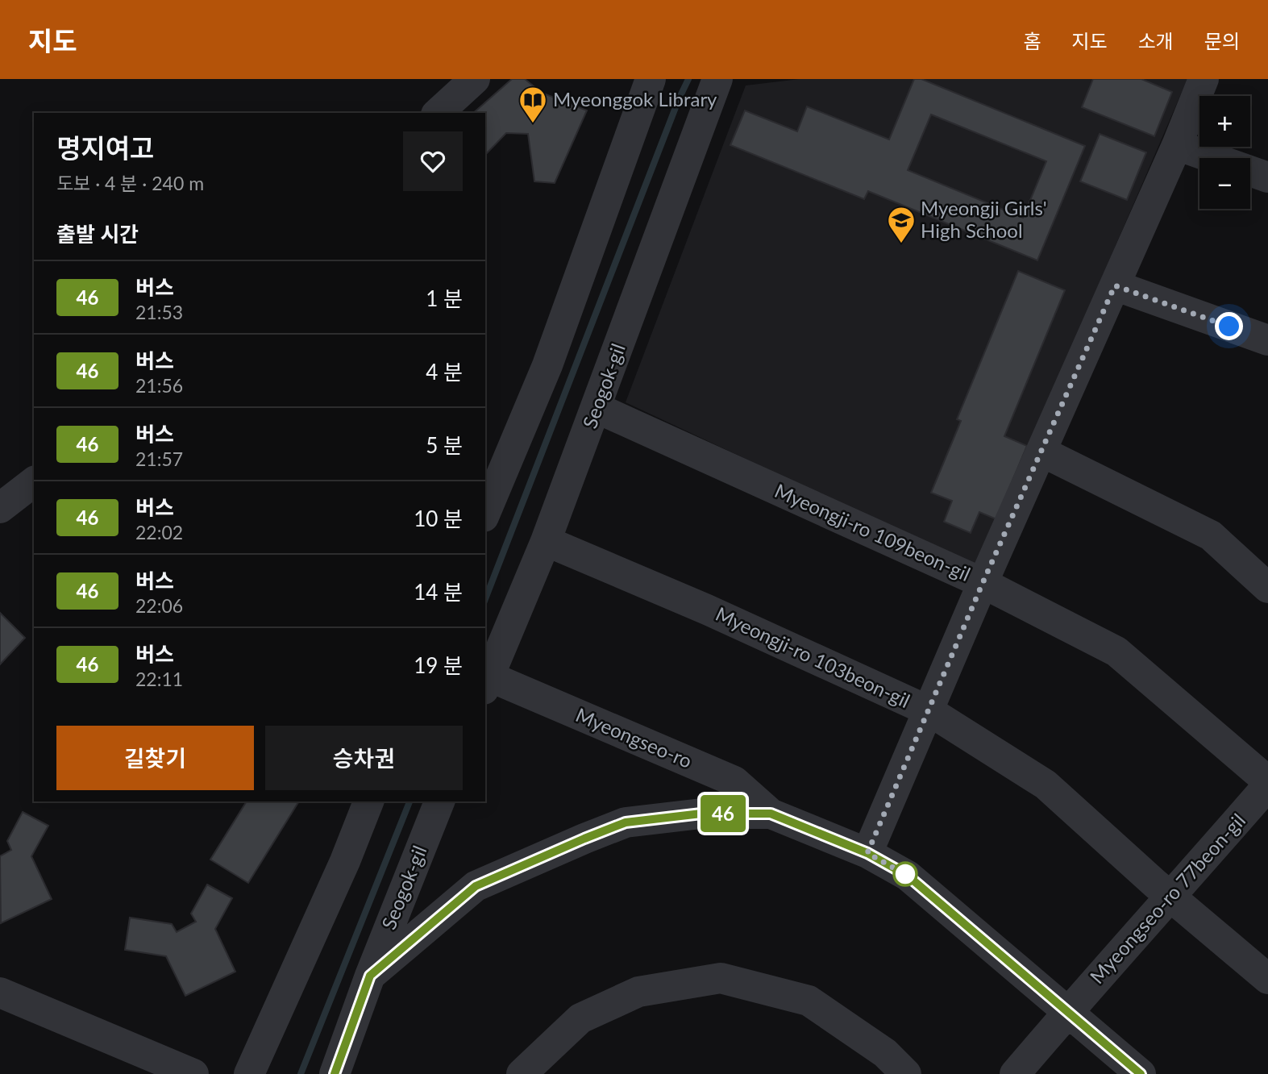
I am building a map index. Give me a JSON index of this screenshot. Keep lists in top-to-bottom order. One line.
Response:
{"streets":{"street":["Seogok-gil","Myeongji-ro 109beon-gil","Myeongji-ro 103beon-gil","Myeongseo-ro","Myeongseo-ro 77beon-gil"]},"crossings":[["Seogok-gil","Myeongji-ro 109beon-gil"],["Seogok-gil","Myeongji-ro 103beon-gil"],["Seogok-gil","Myeongseo-ro"],["Myeongji-ro 103beon-gil","Myeongseo-ro 77beon-gil"],["Myeongseo-ro","Myeongseo-ro 77beon-gil"]],"places":{"library":["Myeonggok Library"],"school or university":["Myeongji Girls' High School"]},"lines":["bus line 46"],"page":{"header":"지도","nav":["홈","지도","소개","문의"],"on_map":"46","map_buttons":["+","−"],"heading":[["명지여고","도보 · 4 분 · 240 m"],"출발 시간"],"list":[{"mark":"46","name":"버스","note":"21:53","value":"1 분"},{"mark":"46","name":"버스","note":"21:56","value":"4 분"},{"mark":"46","name":"버스","note":"21:57","value":"5 분"},{"mark":"46","name":"버스","note":"22:02","value":"10 분"},{"mark":"46","name":"버스","note":"22:06","value":"14 분"},{"mark":"46","name":"버스","note":"22:11","value":"19 분"}],"buttons":["길찾기","승차권"]}}
